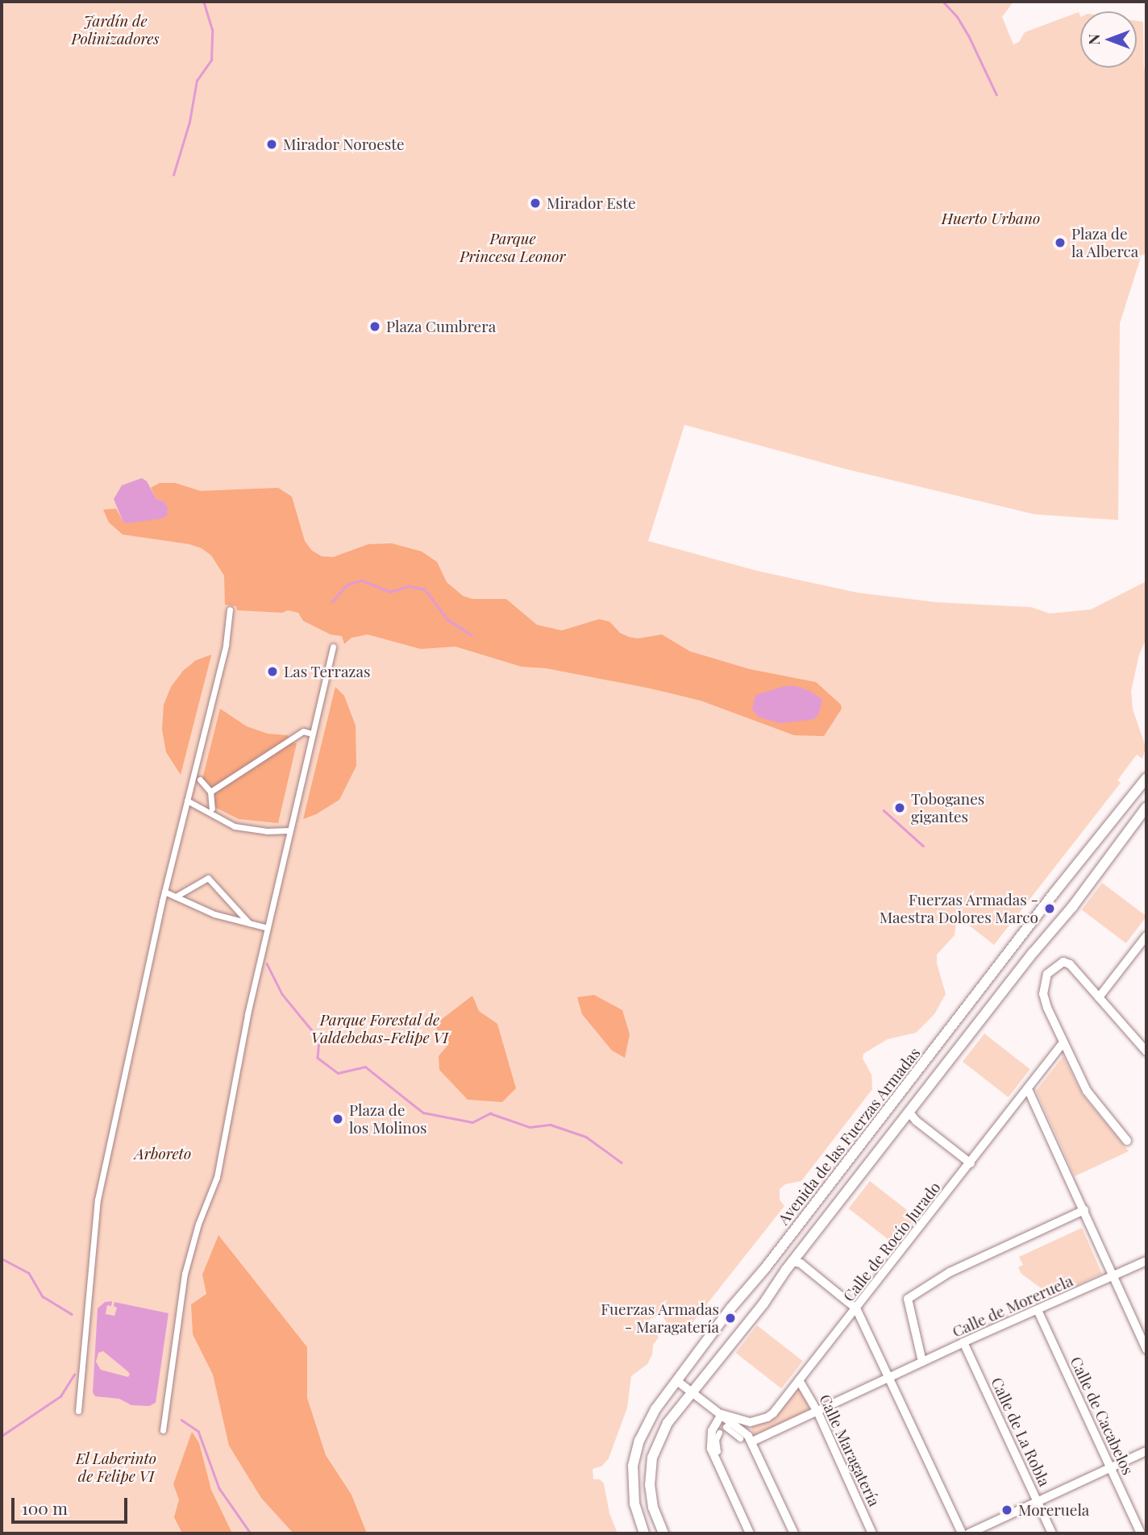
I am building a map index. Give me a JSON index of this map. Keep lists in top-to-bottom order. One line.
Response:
{"streets":{"street":["Avenida de las Fuerzas Armadas","Calle de Rocío Jurado","Calle de Moreruela","Calle de Cacabelos","Calle de La Robla","Calle Maragatería"]},"crossings":[["Calle de Rocío Jurado","Calle Maragatería"],["Calle de Moreruela","Calle de Cacabelos"],["Calle de Moreruela","Calle de La Robla"],["Calle de Moreruela","Calle Maragatería"]],"parks":["Jardín de Polinizadores","Huerto Urbano","Parque Princesa Leonor","Parque Forestal de Valdebebas-Felipe VI","Arboreto","El Laberinto de Felipe VI"],"places":["Mirador Noroeste","Mirador Este","Plaza de la Alberca","Plaza Cumbrera","Las Terrazas","Toboganes gigantes","Fuerzas Armadas - Maestra Dolores Marco","Plaza de los Molinos","Fuerzas Armadas - Maragatería","Moreruela"],"scale_bar":"100 m","north":"left"}
